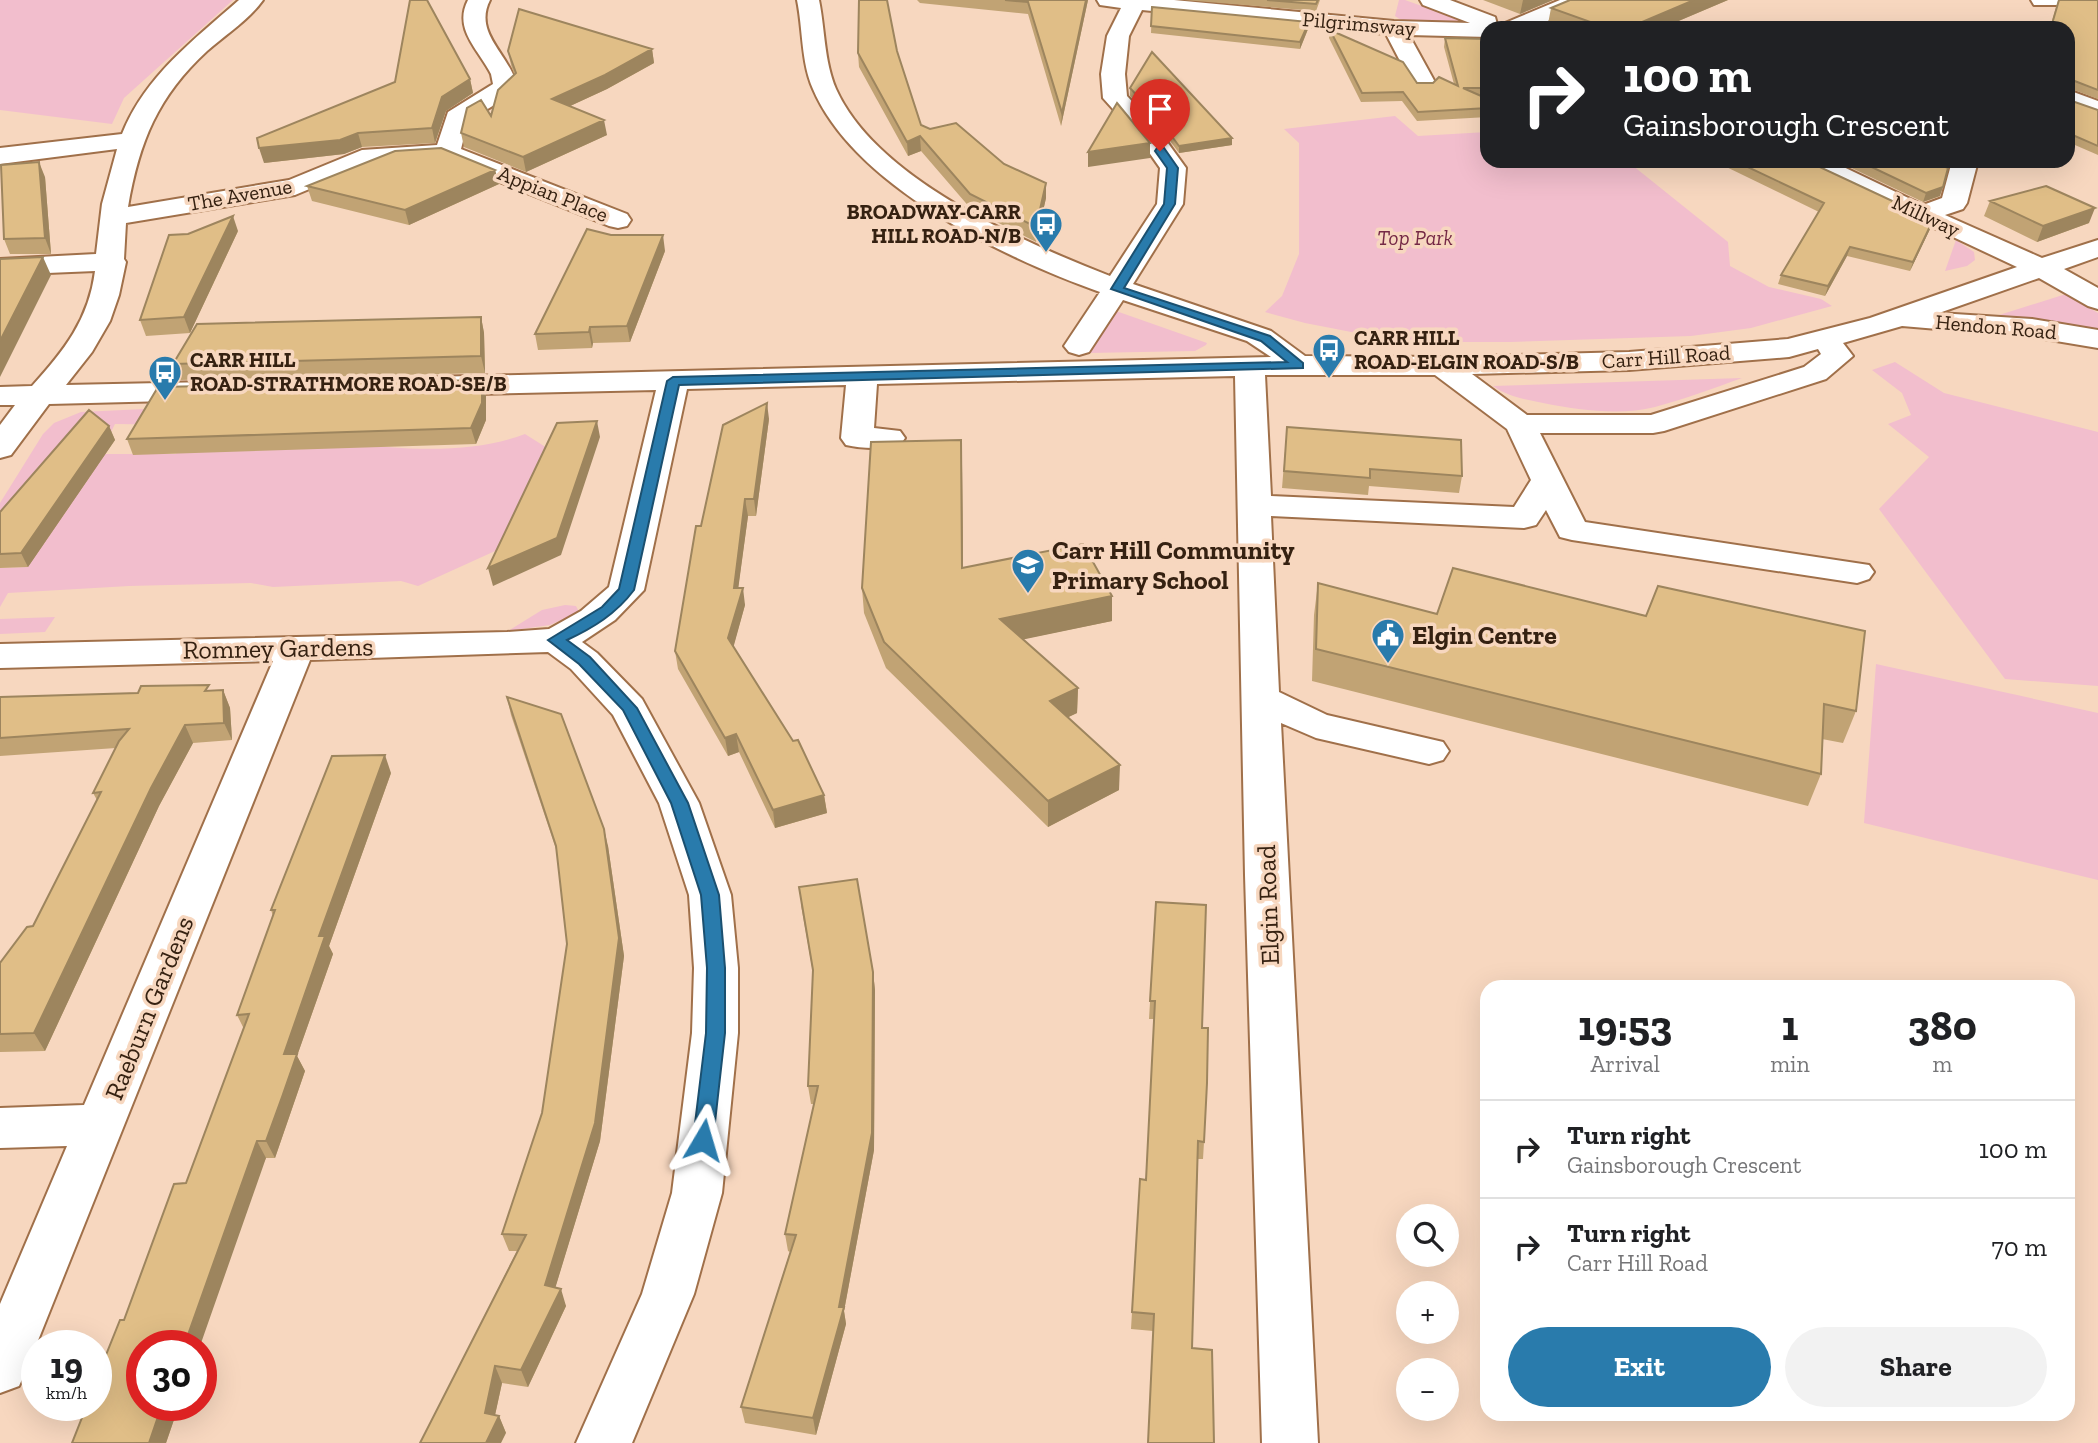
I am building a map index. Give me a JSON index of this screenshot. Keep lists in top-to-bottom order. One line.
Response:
{"streets":{"street":["Pilgrimsway","Appian Place","The Avenue","Millway","Hendon Road","Carr Hill Road","Romney Gardens","Elgin Road","Raeburn Gardens"]},"crossings":[["Appian Place","The Avenue"],["Millway","Hendon Road"],["Millway","Carr Hill Road"],["Hendon Road","Carr Hill Road"],["Carr Hill Road","Elgin Road"],["Romney Gardens","Raeburn Gardens"]],"parks":["Top Park"],"places":{"bus stop":["BROADWAY-CARR HILL ROAD-N/B","CARR HILL ROAD-ELGIN ROAD-S/B","CARR HILL ROAD-STRATHMORE ROAD-SE/B"],"school or university":["Carr Hill Community Primary School"],"public building":["Elgin Centre"]},"page":{"turn":["100 m","Gainsborough Crescent"],"eta":["19:53","Arrival","1","min","380","m"],"list":[{"name":"Turn right","note":"Gainsborough Crescent","value":"100 m"},{"name":"Turn right","note":"Carr Hill Road","value":"70 m"}],"map_buttons":["+","−"],"buttons":["Exit","Share"],"speed":"19 km/h","limit":"30"}}
